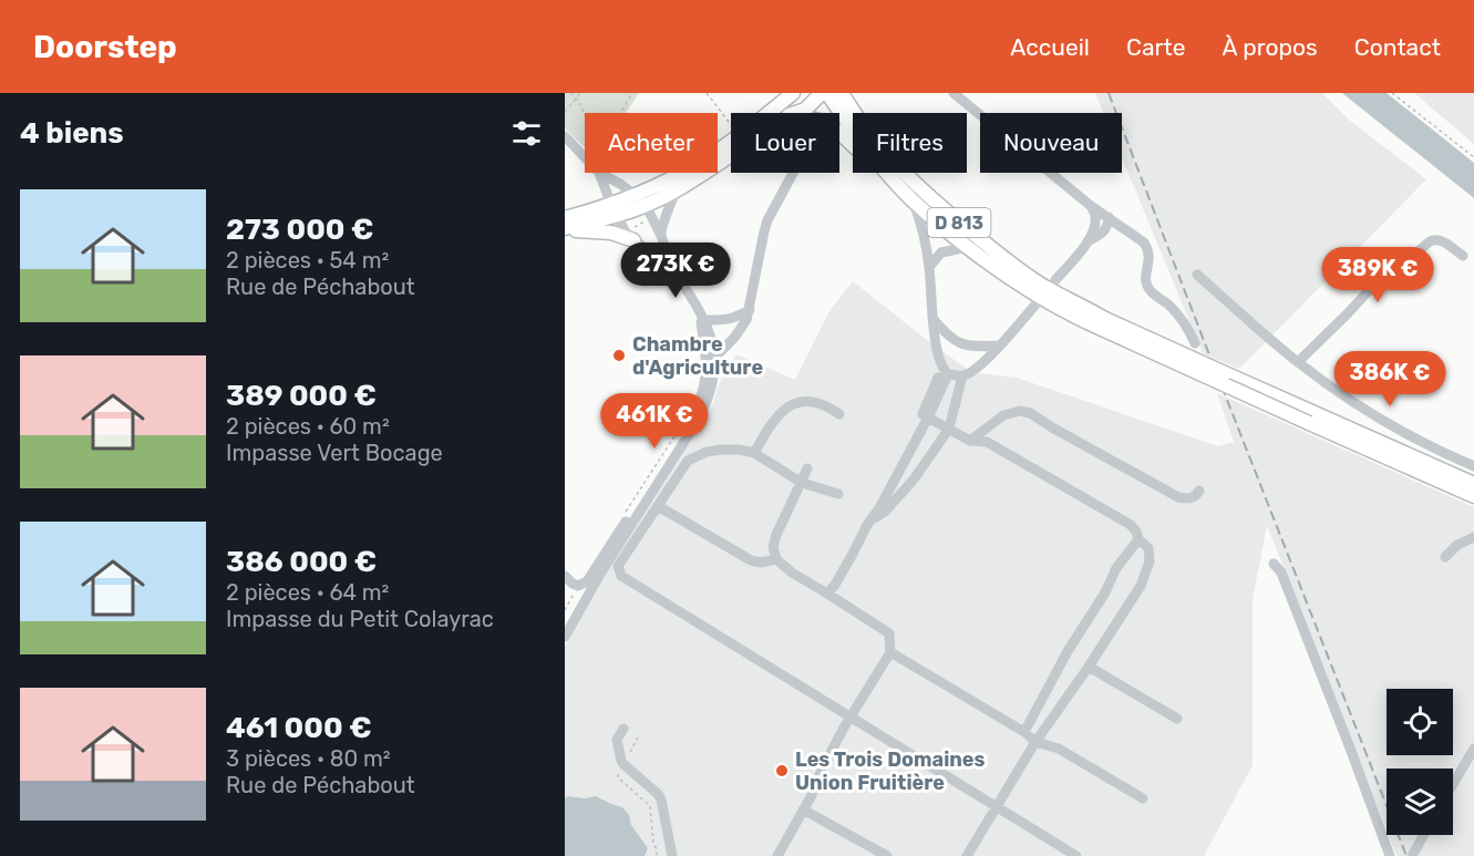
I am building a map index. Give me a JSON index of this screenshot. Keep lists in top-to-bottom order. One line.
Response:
{"streets":{"main road":["D 813"]},"places":["Chambre d'Agriculture","Les Trois Domaines Union Fruitière"],"page":{"header":"Doorstep","nav":["Accueil","Carte","À propos","Contact"],"heading":"4 biens","chip":["Acheter","Louer","Filtres","Nouveau"],"list":[{"name":"273 000 €","note":"2 pièces · 54 m² · Rue de Péchabout"},{"name":"389 000 €","note":"2 pièces · 60 m² · Impasse Vert Bocage"},{"name":"386 000 €","note":"2 pièces · 64 m² · Impasse du Petit Colayrac"},{"name":"461 000 €","note":"3 pièces · 80 m² · Rue de Péchabout"}],"price":["273K €","389K €","386K €","461K €"]}}
